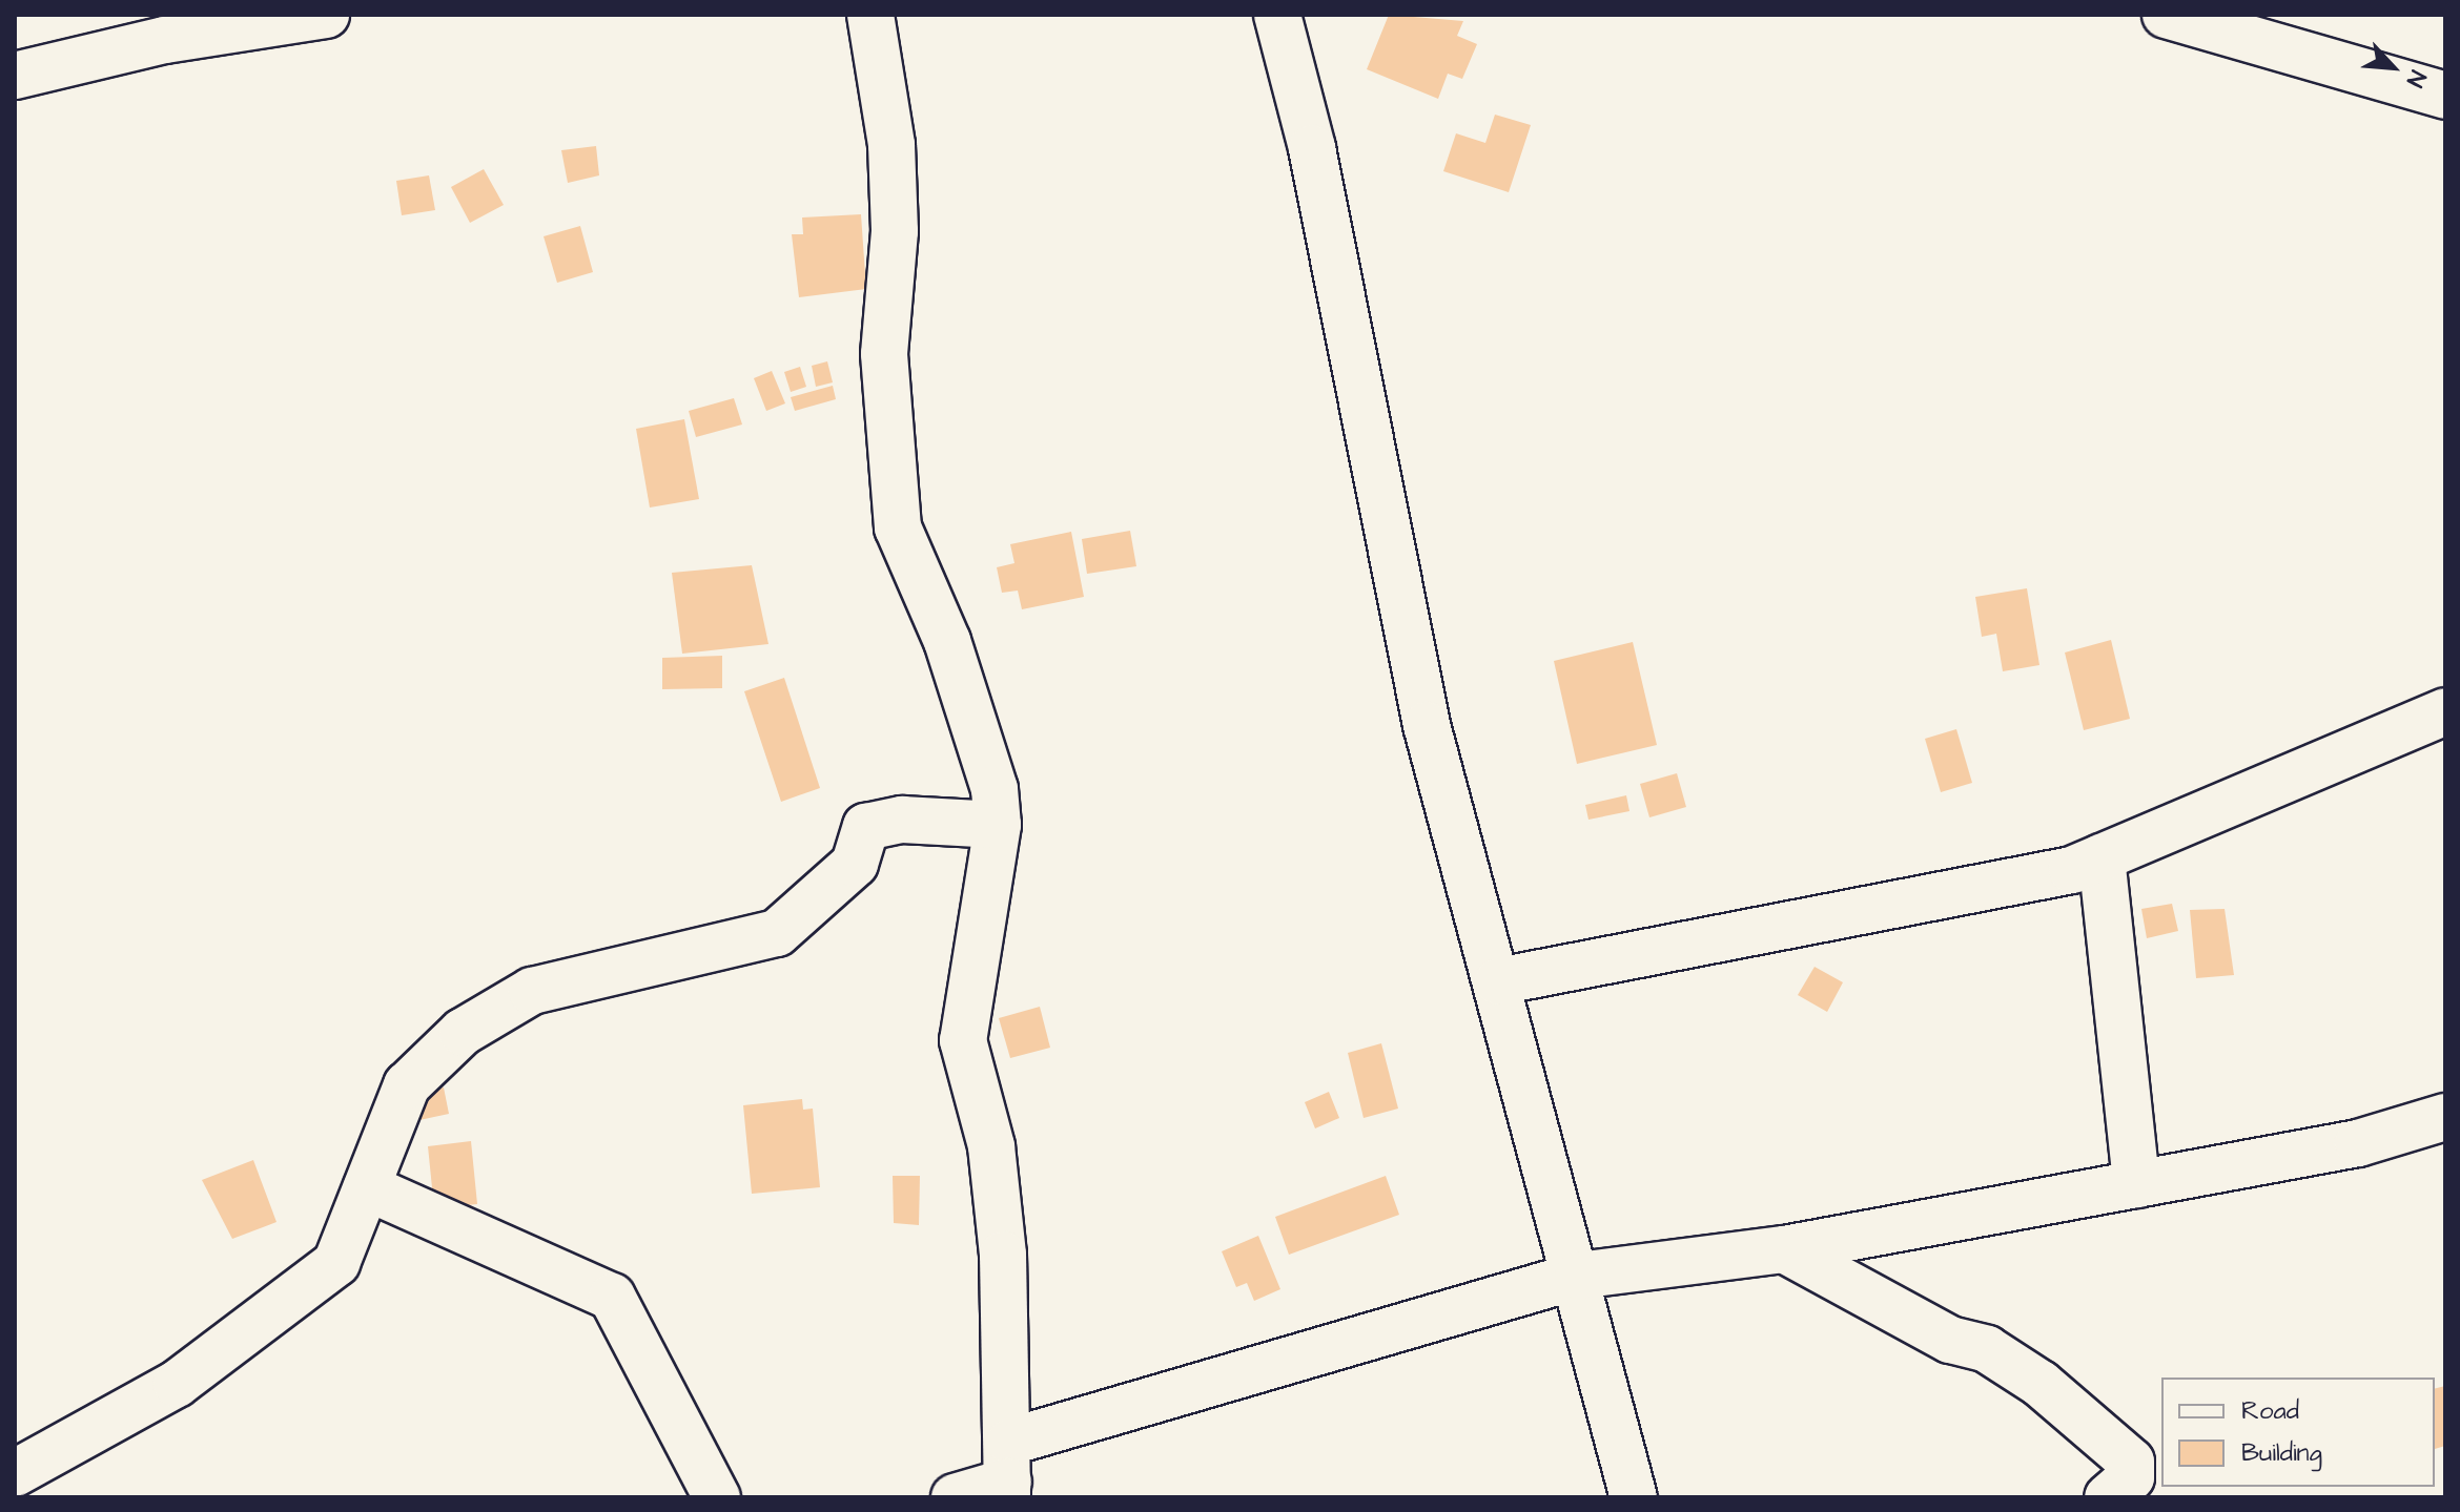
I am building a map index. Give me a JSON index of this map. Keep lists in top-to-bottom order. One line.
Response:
{"legend":["Road","Building"],"north":"bottom right"}
